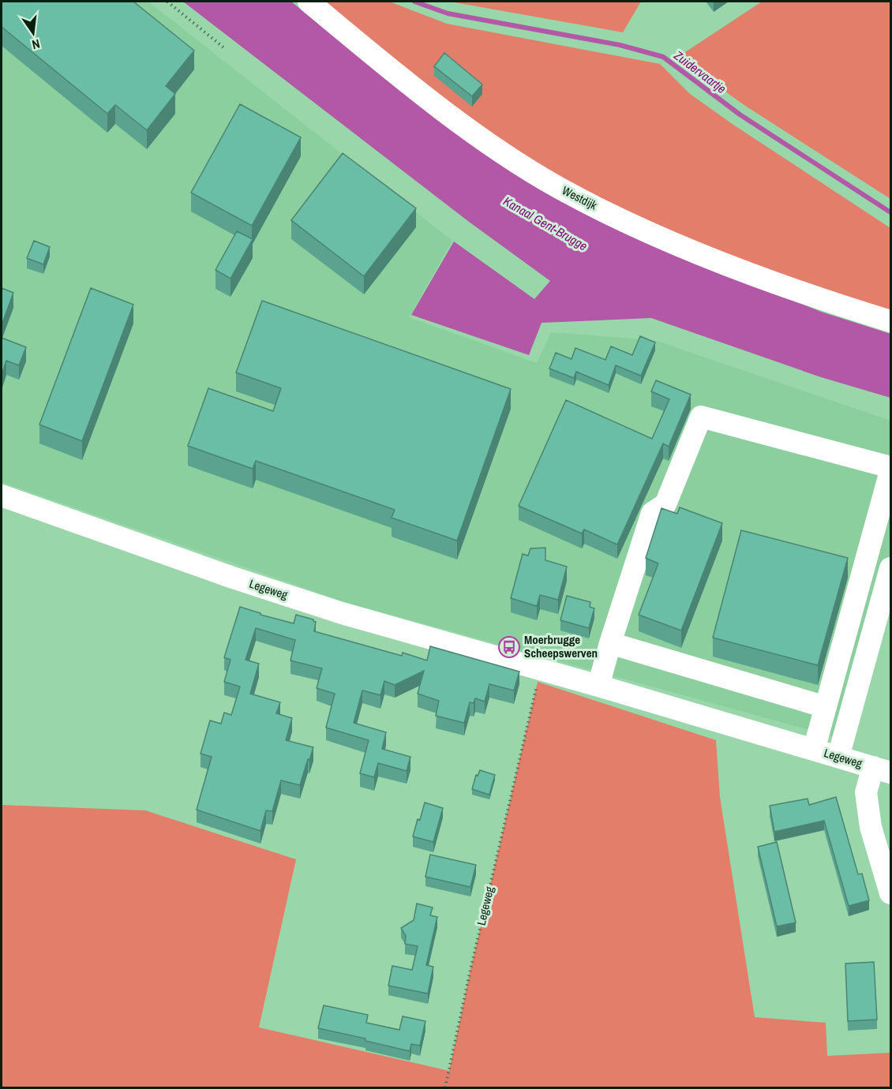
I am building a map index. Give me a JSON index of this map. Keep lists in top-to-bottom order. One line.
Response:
{"streets":{"street":["Westdijk","Legeweg"]},"water":["Zuidervaartje","Kanaal Gent-Brugge"],"places":{"bus stop":["Moerbrugge Scheepswerven"]},"north":"bottom"}
